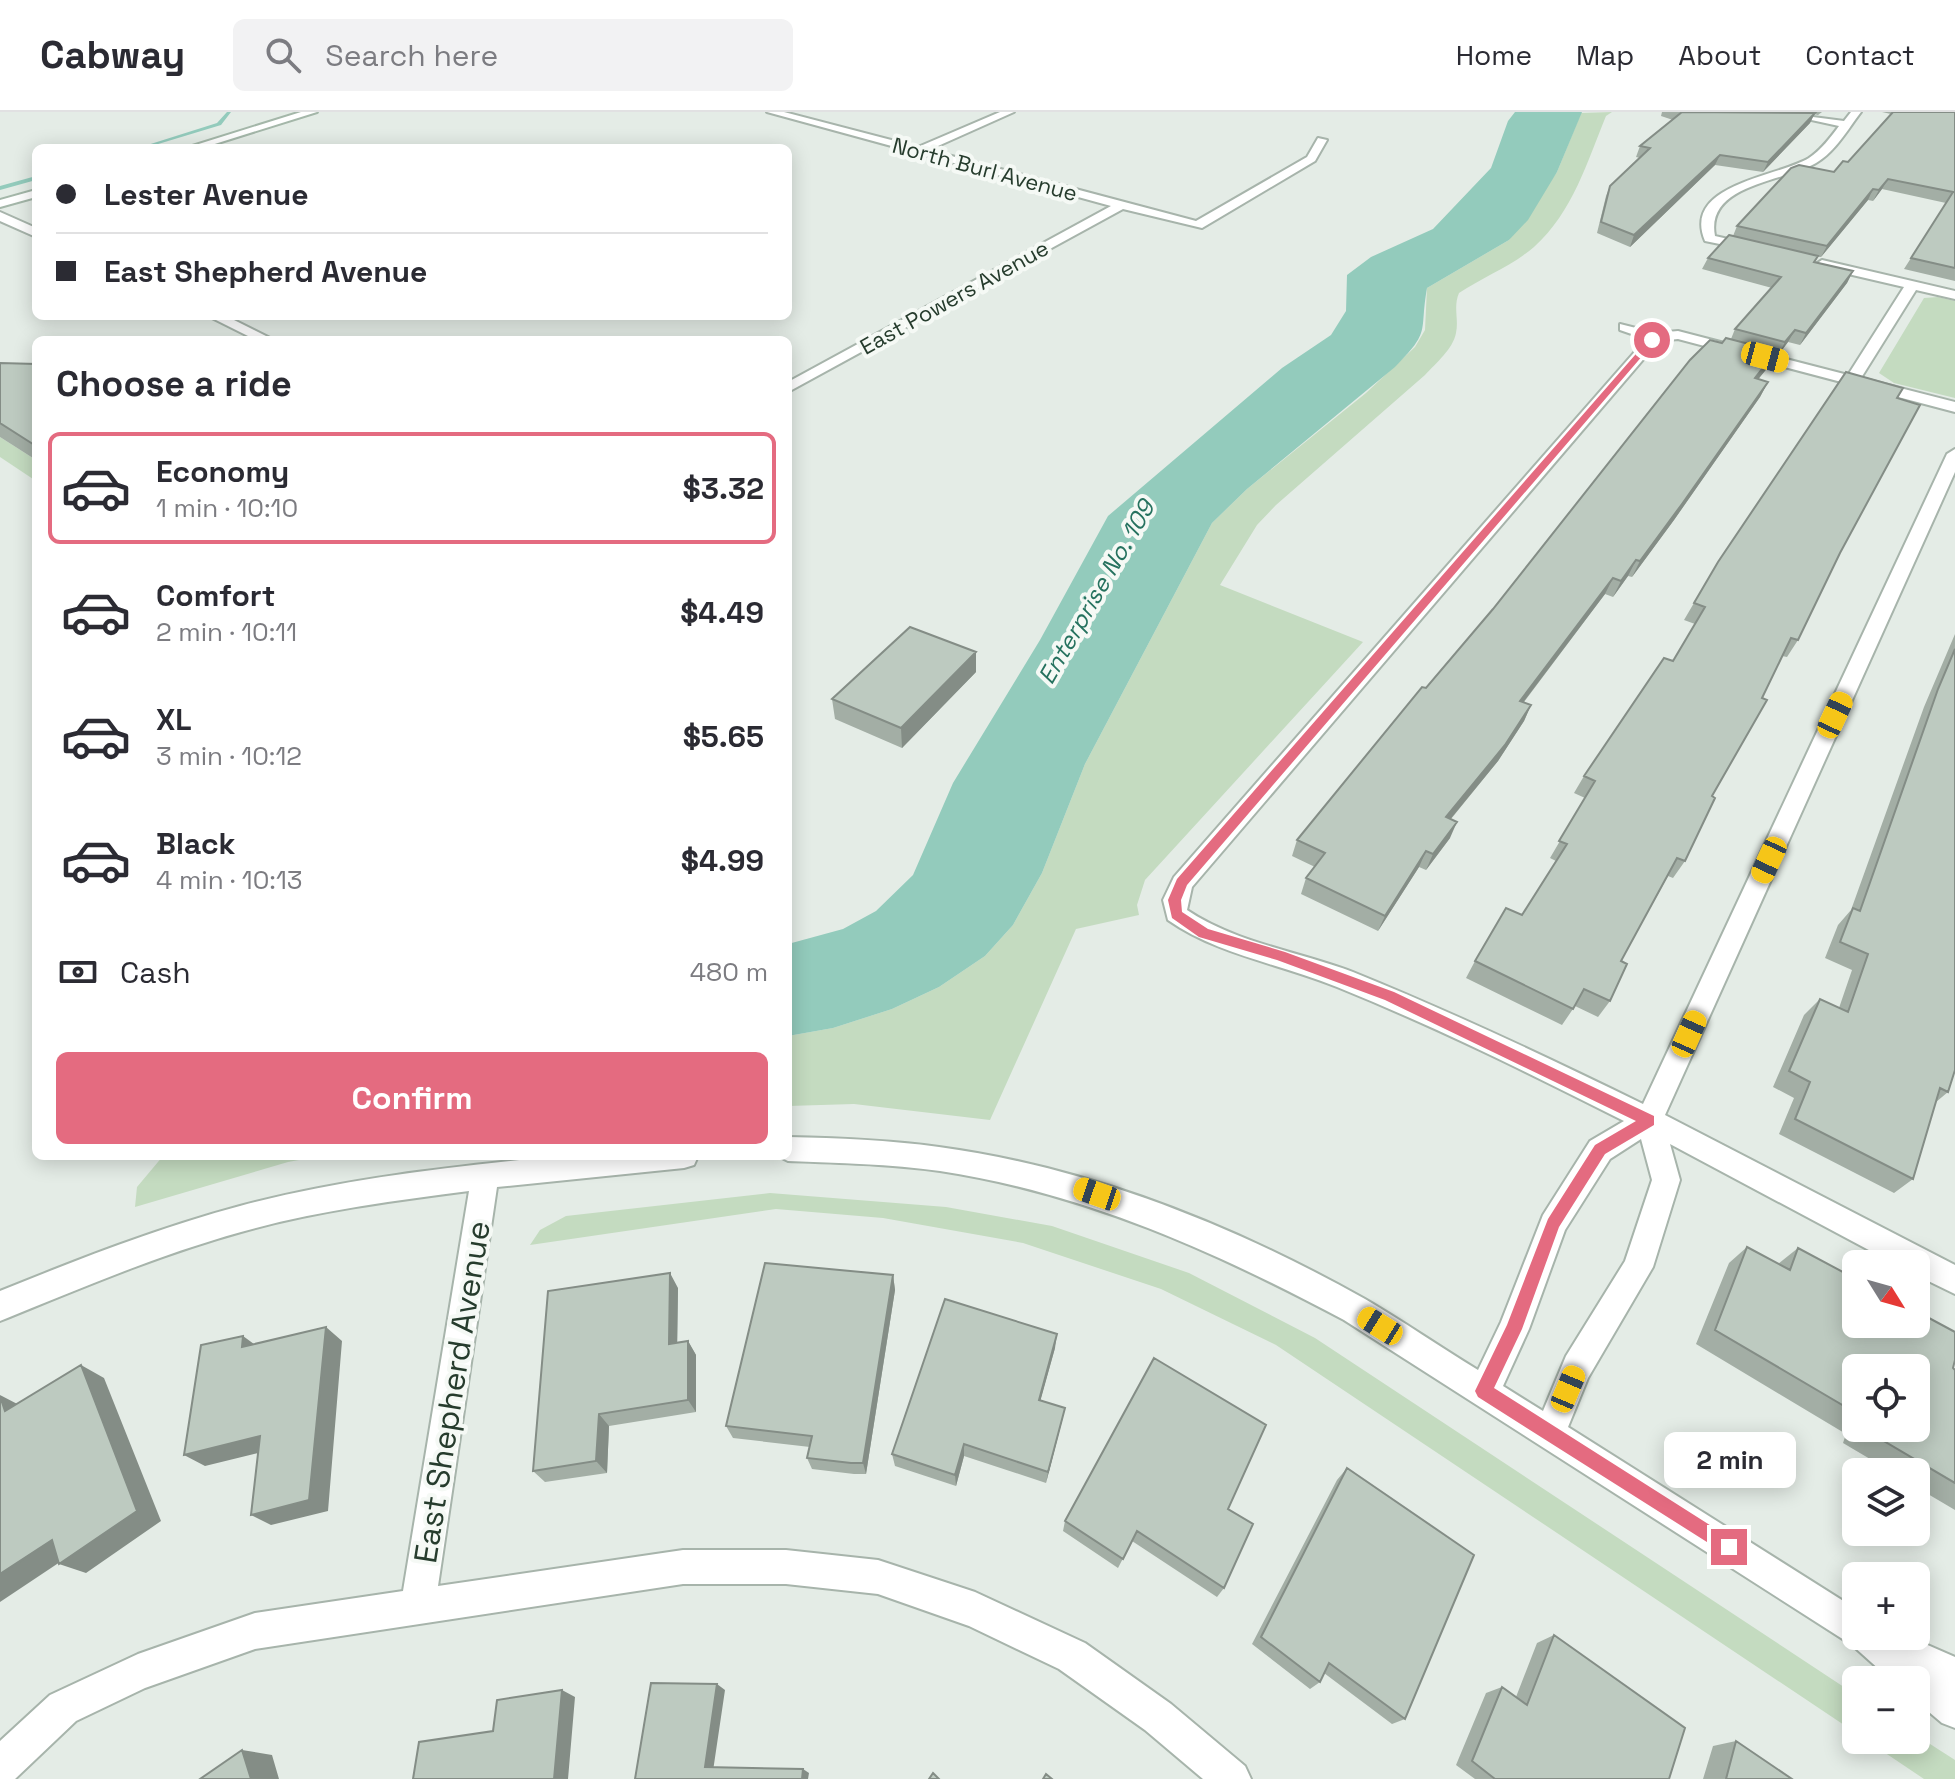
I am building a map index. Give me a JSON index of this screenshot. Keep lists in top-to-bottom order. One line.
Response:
{"streets":{"street":["North Burl Avenue","East Powers Avenue","East Shepherd Avenue"]},"crossings":[["North Burl Avenue","East Powers Avenue"]],"water":["Enterprise No. 109"],"north":"bottom right","page":{"header":"Cabway","search":"Search here","nav":["Home","Map","About","Contact"],"banner":["Lester Avenue","East Shepherd Avenue"],"heading":"Choose a ride","list":[{"name":"Economy","note":"1 min · 10:10","value":"$3.32"},{"name":"Comfort","note":"2 min · 10:11","value":"$4.49"},{"name":"XL","note":"3 min · 10:12","value":"$5.65"},{"name":"Black","note":"4 min · 10:13","value":"$4.99"}],"pay":["Cash","480 m"],"buttons":"Confirm","map_buttons":["+","−"],"bubble":"2 min"}}
